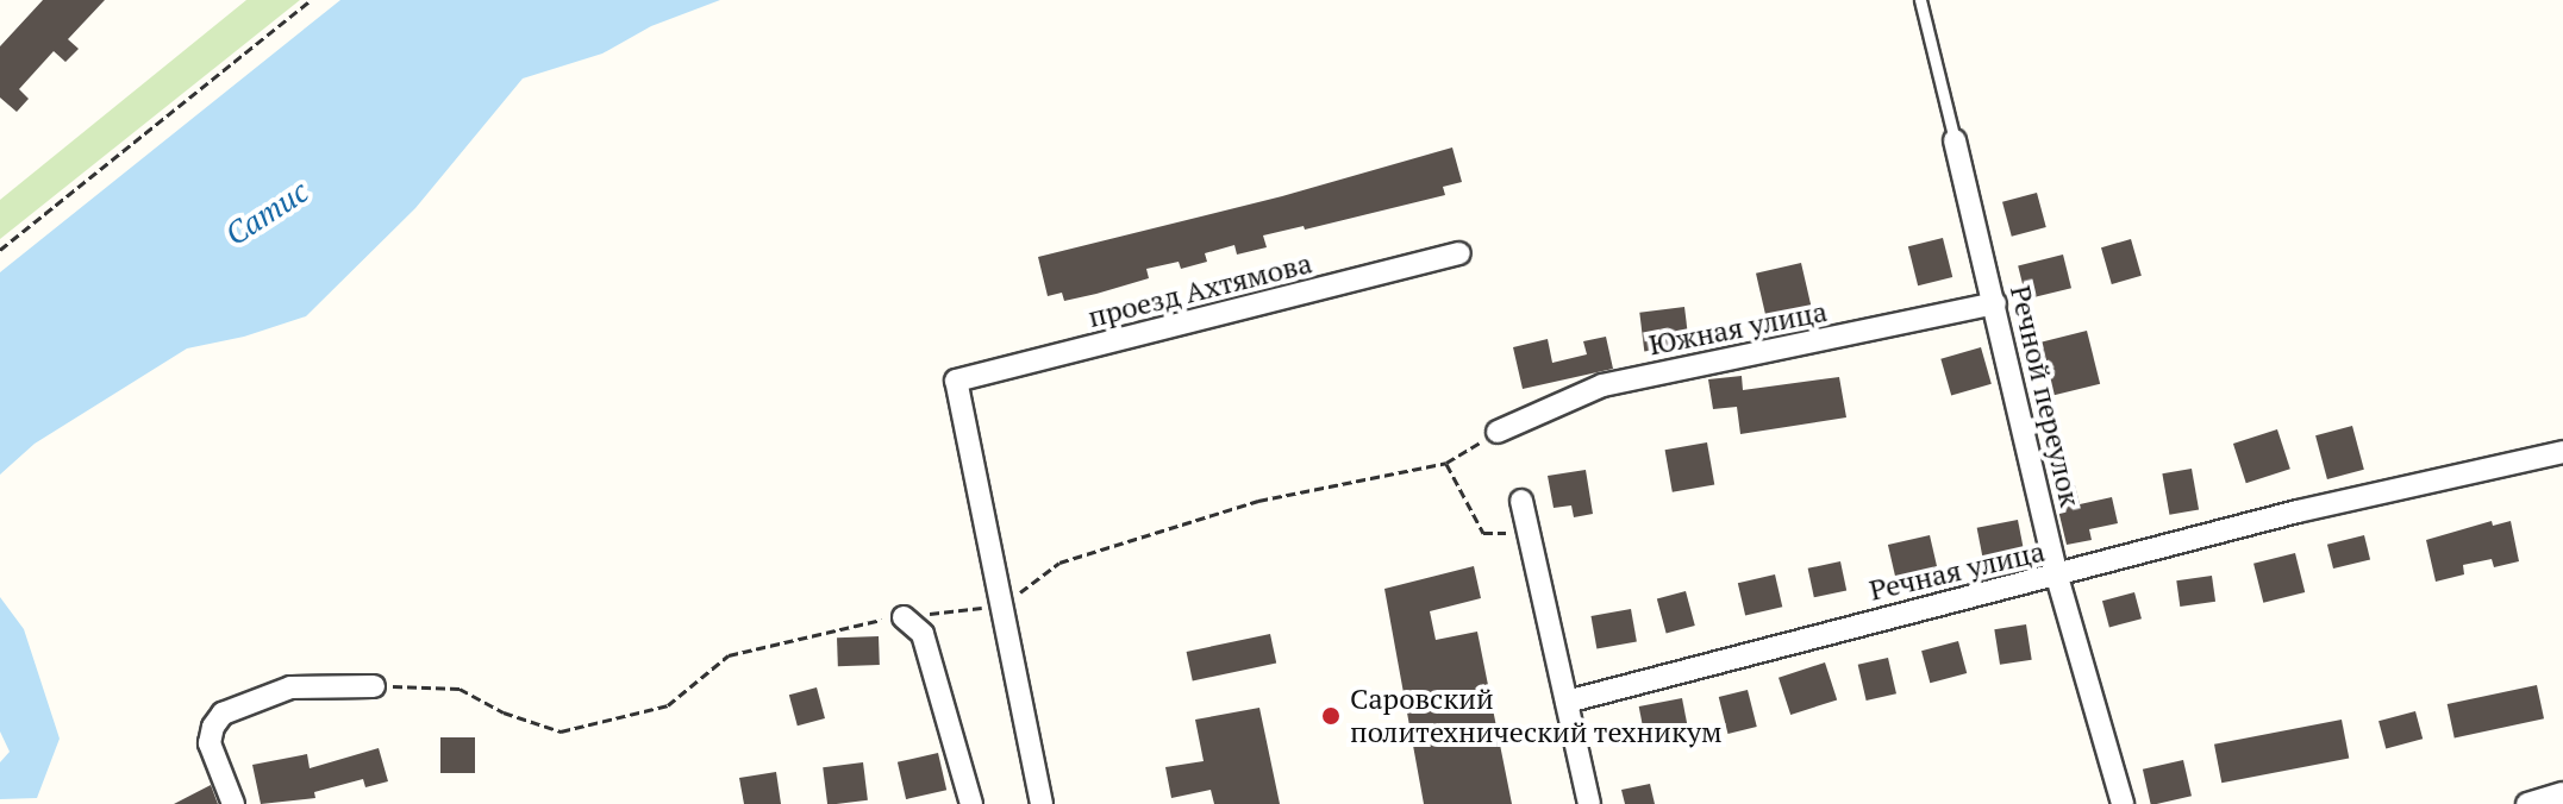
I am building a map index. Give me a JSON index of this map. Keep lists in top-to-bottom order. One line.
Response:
{"streets":{"street":["проезд Ахтямова","Южная улица","Речной переулок","Речная улица"]},"crossings":[["Южная улица","Речной переулок"],["Речной переулок","Речная улица"]],"water":["Сатис"],"places":["Саровский политехнический техникум"]}
